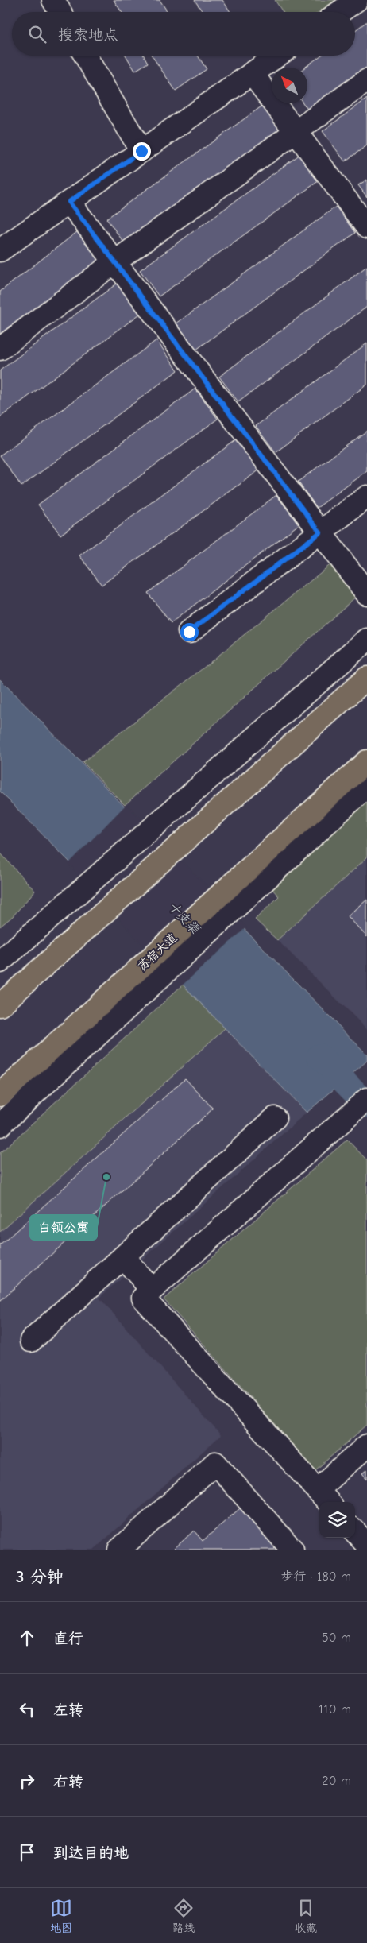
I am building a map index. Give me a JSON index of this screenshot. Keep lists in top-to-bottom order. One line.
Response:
{"streets":{"main road":["苏宿大道"]},"water":["十支渠"],"places":["白领公寓"],"north":"top left","page":{"search":"搜索地点","heading":["3 分钟","步行 · 180 m"],"list":[["直行","50 m"],["左转","110 m"],["右转","20 m"],"到达目的地"],"nav":["地图","路线","收藏"]}}
